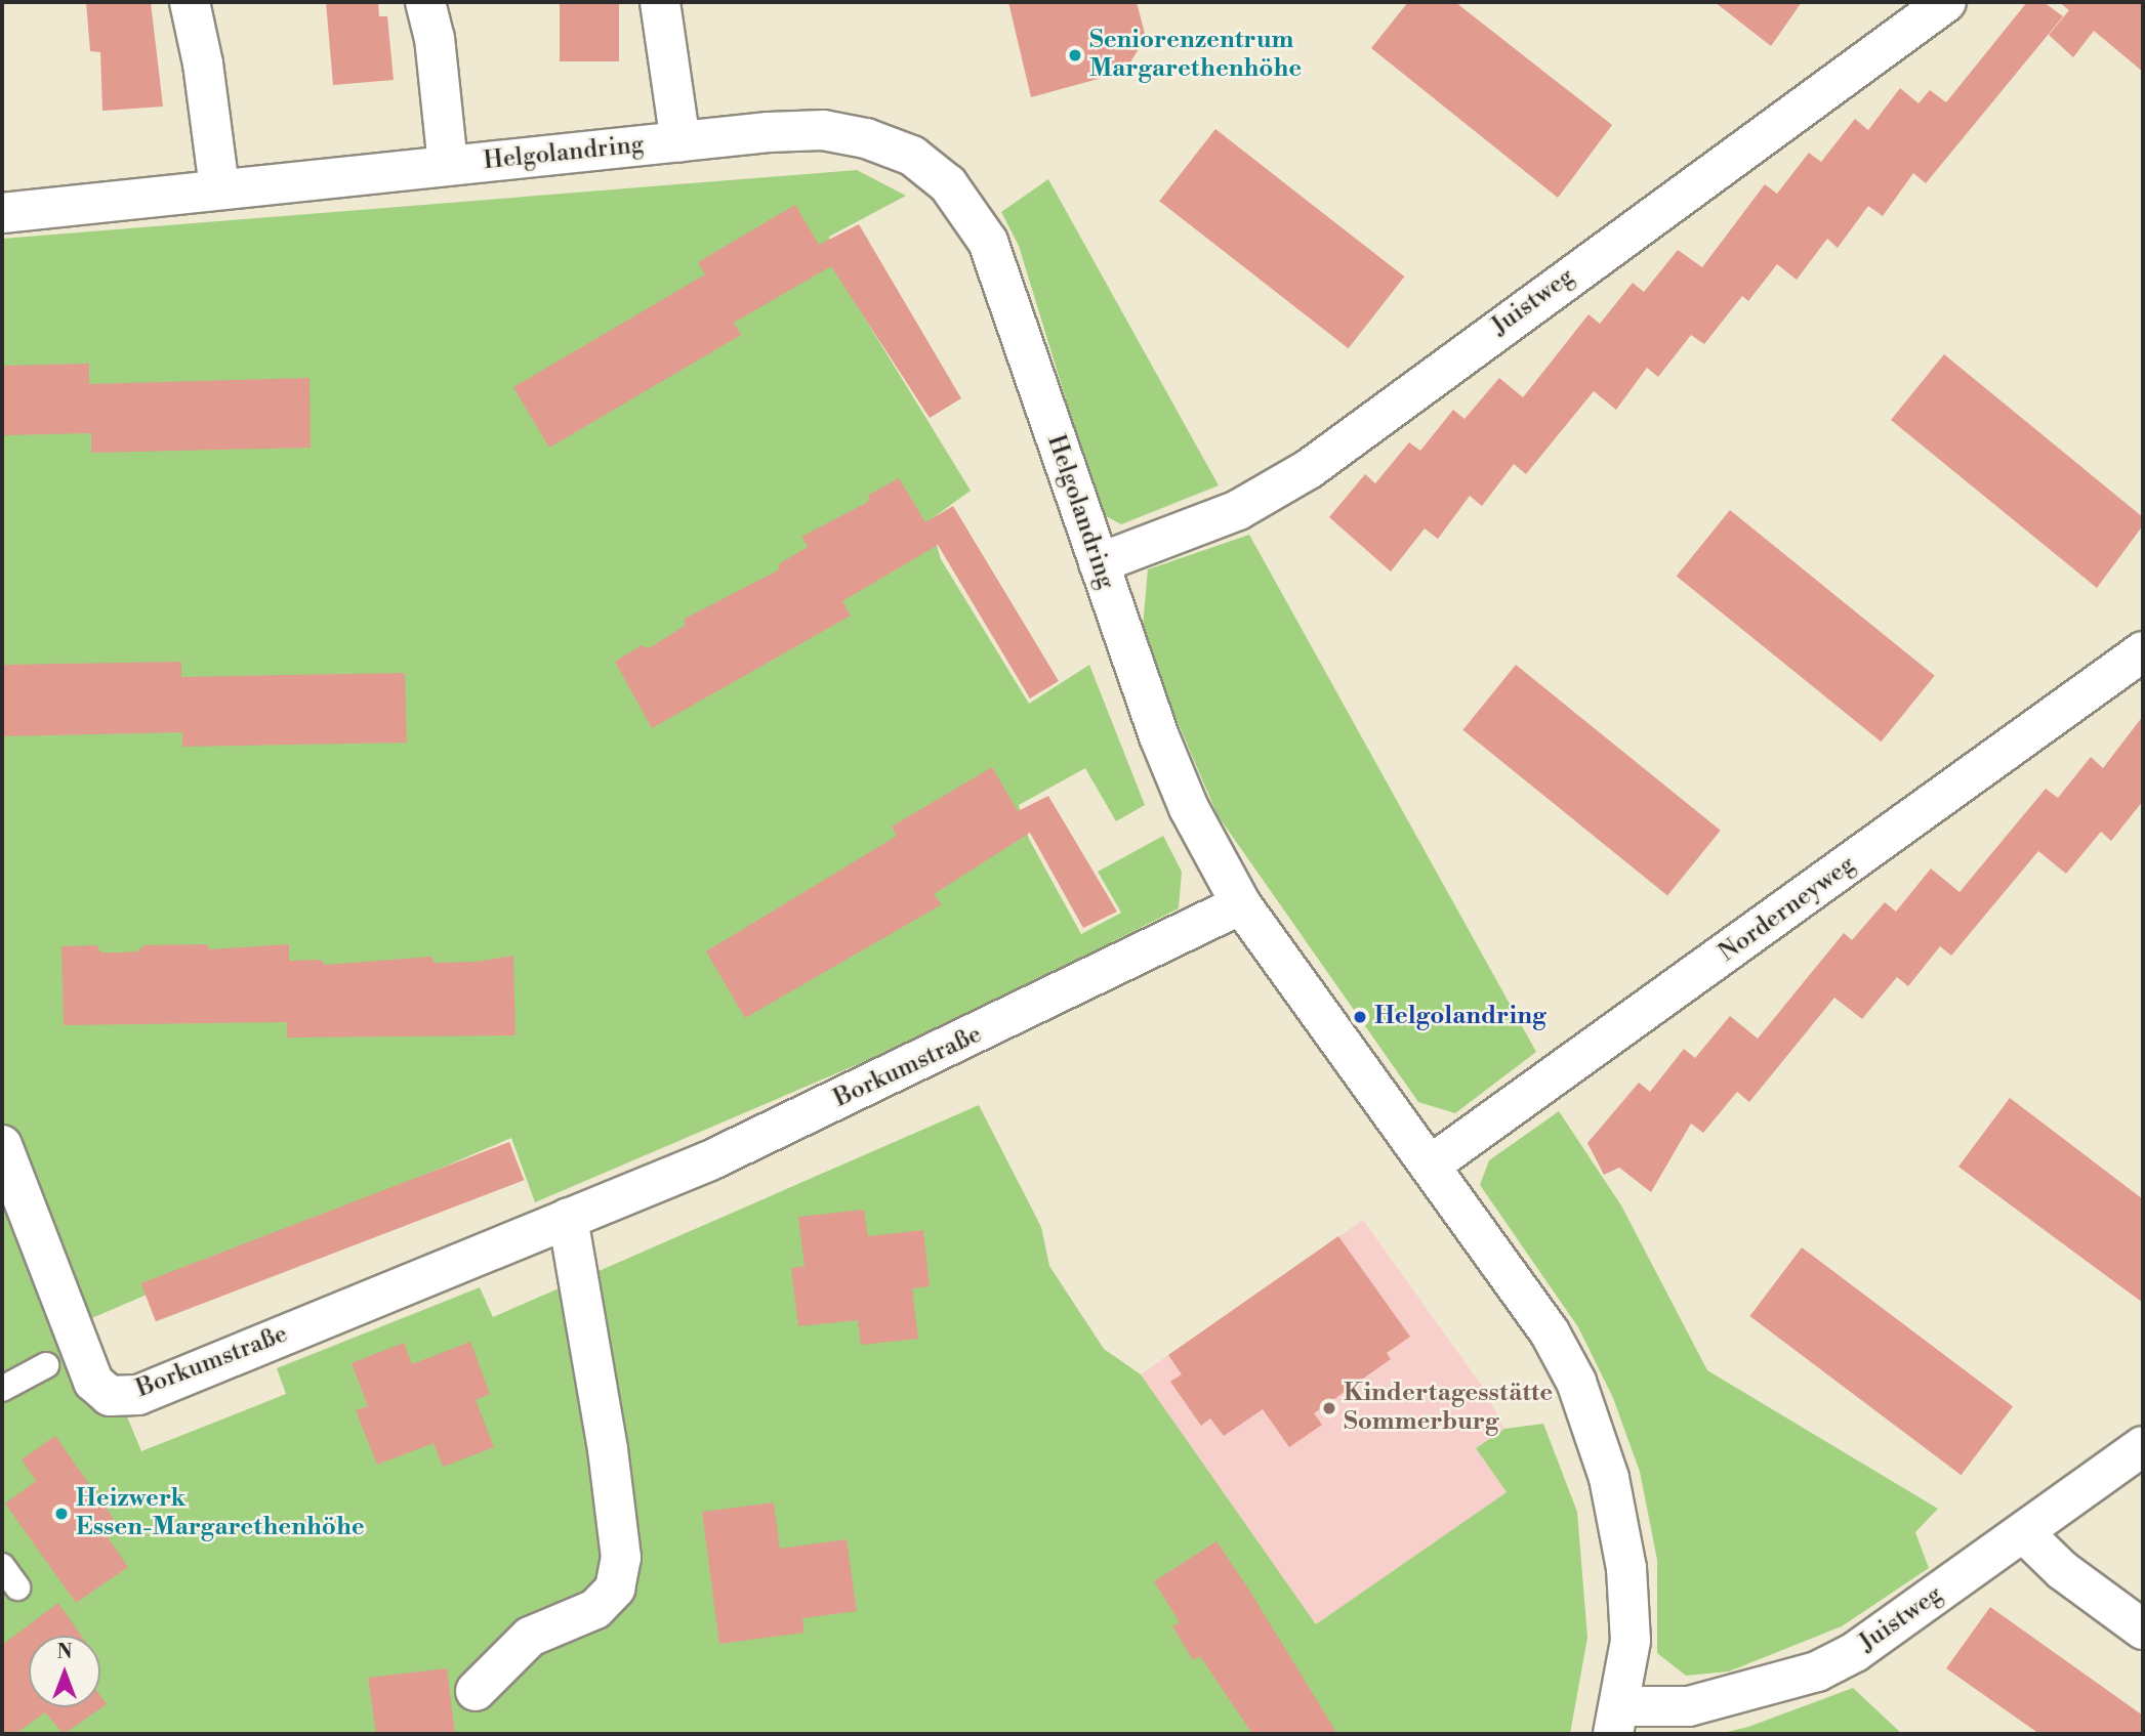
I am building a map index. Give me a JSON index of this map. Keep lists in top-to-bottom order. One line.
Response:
{"streets":{"street":["Helgolandring","Juistweg","Norderneyweg","Borkumstraße"]},"crossings":[["Helgolandring","Juistweg"],["Helgolandring","Norderneyweg"],["Helgolandring","Borkumstraße"]],"places":["Seniorenzentrum Margarethenhöhe","Helgolandring","Kindertagesstätte Sommerburg","Heizwerk Essen-Margarethenhöhe"],"north":"top"}
